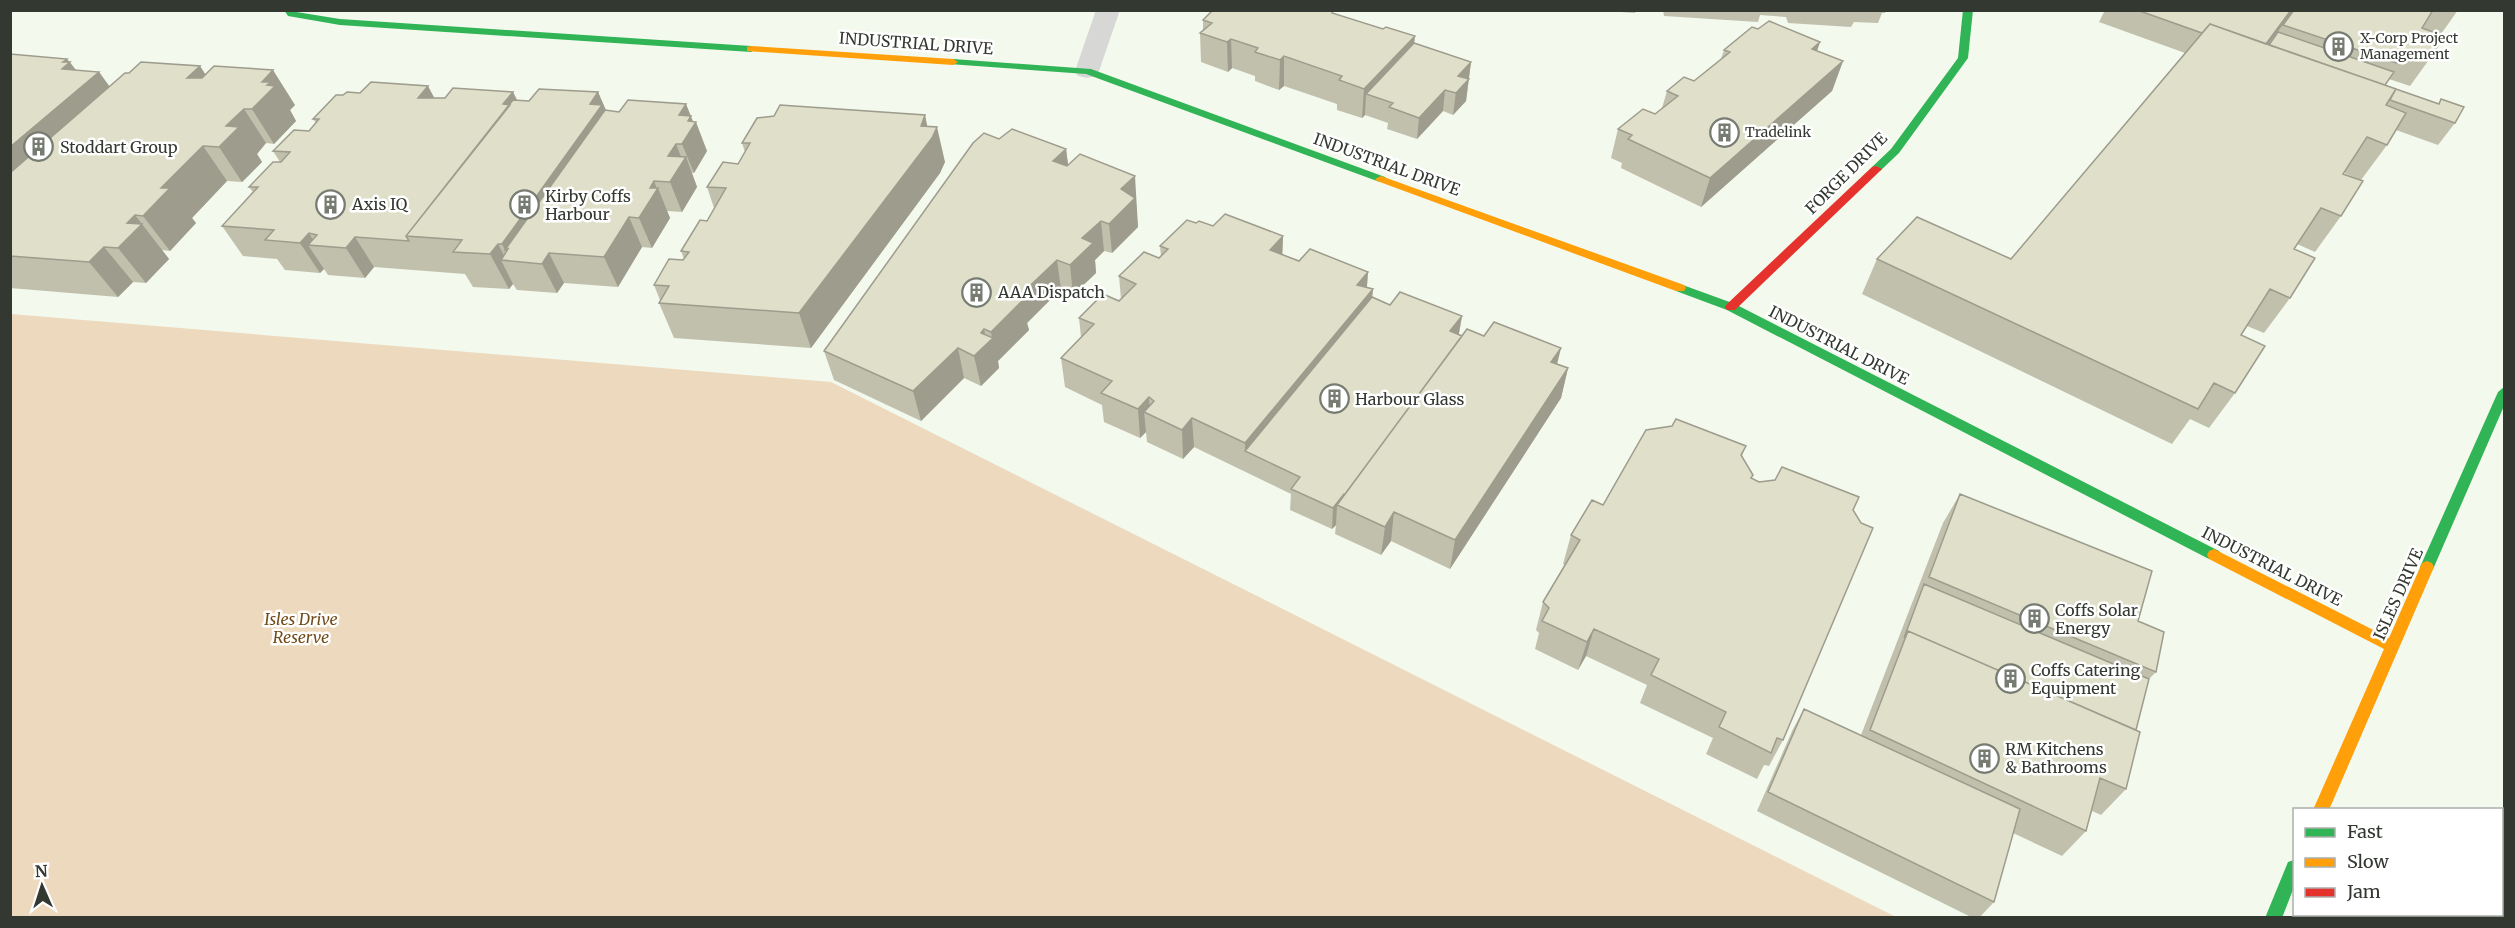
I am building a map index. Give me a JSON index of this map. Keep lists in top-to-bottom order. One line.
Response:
{"streets":{"street":["INDUSTRIAL DRIVE","FORGE DRIVE","ISLES DRIVE"]},"crossings":[["INDUSTRIAL DRIVE","FORGE DRIVE"],["INDUSTRIAL DRIVE","ISLES DRIVE"]],"parks":["Isles Drive Reserve"],"places":{"building":["X-Corp Project Management","Tradelink","Stoddart Group","Axis IQ","Kirby Coffs Harbour","AAA Dispatch","Harbour Glass","Coffs Solar Energy","Coffs Catering Equipment","RM Kitchens & Bathrooms"]},"legend":["Fast","Slow","Jam"],"north":"top"}
